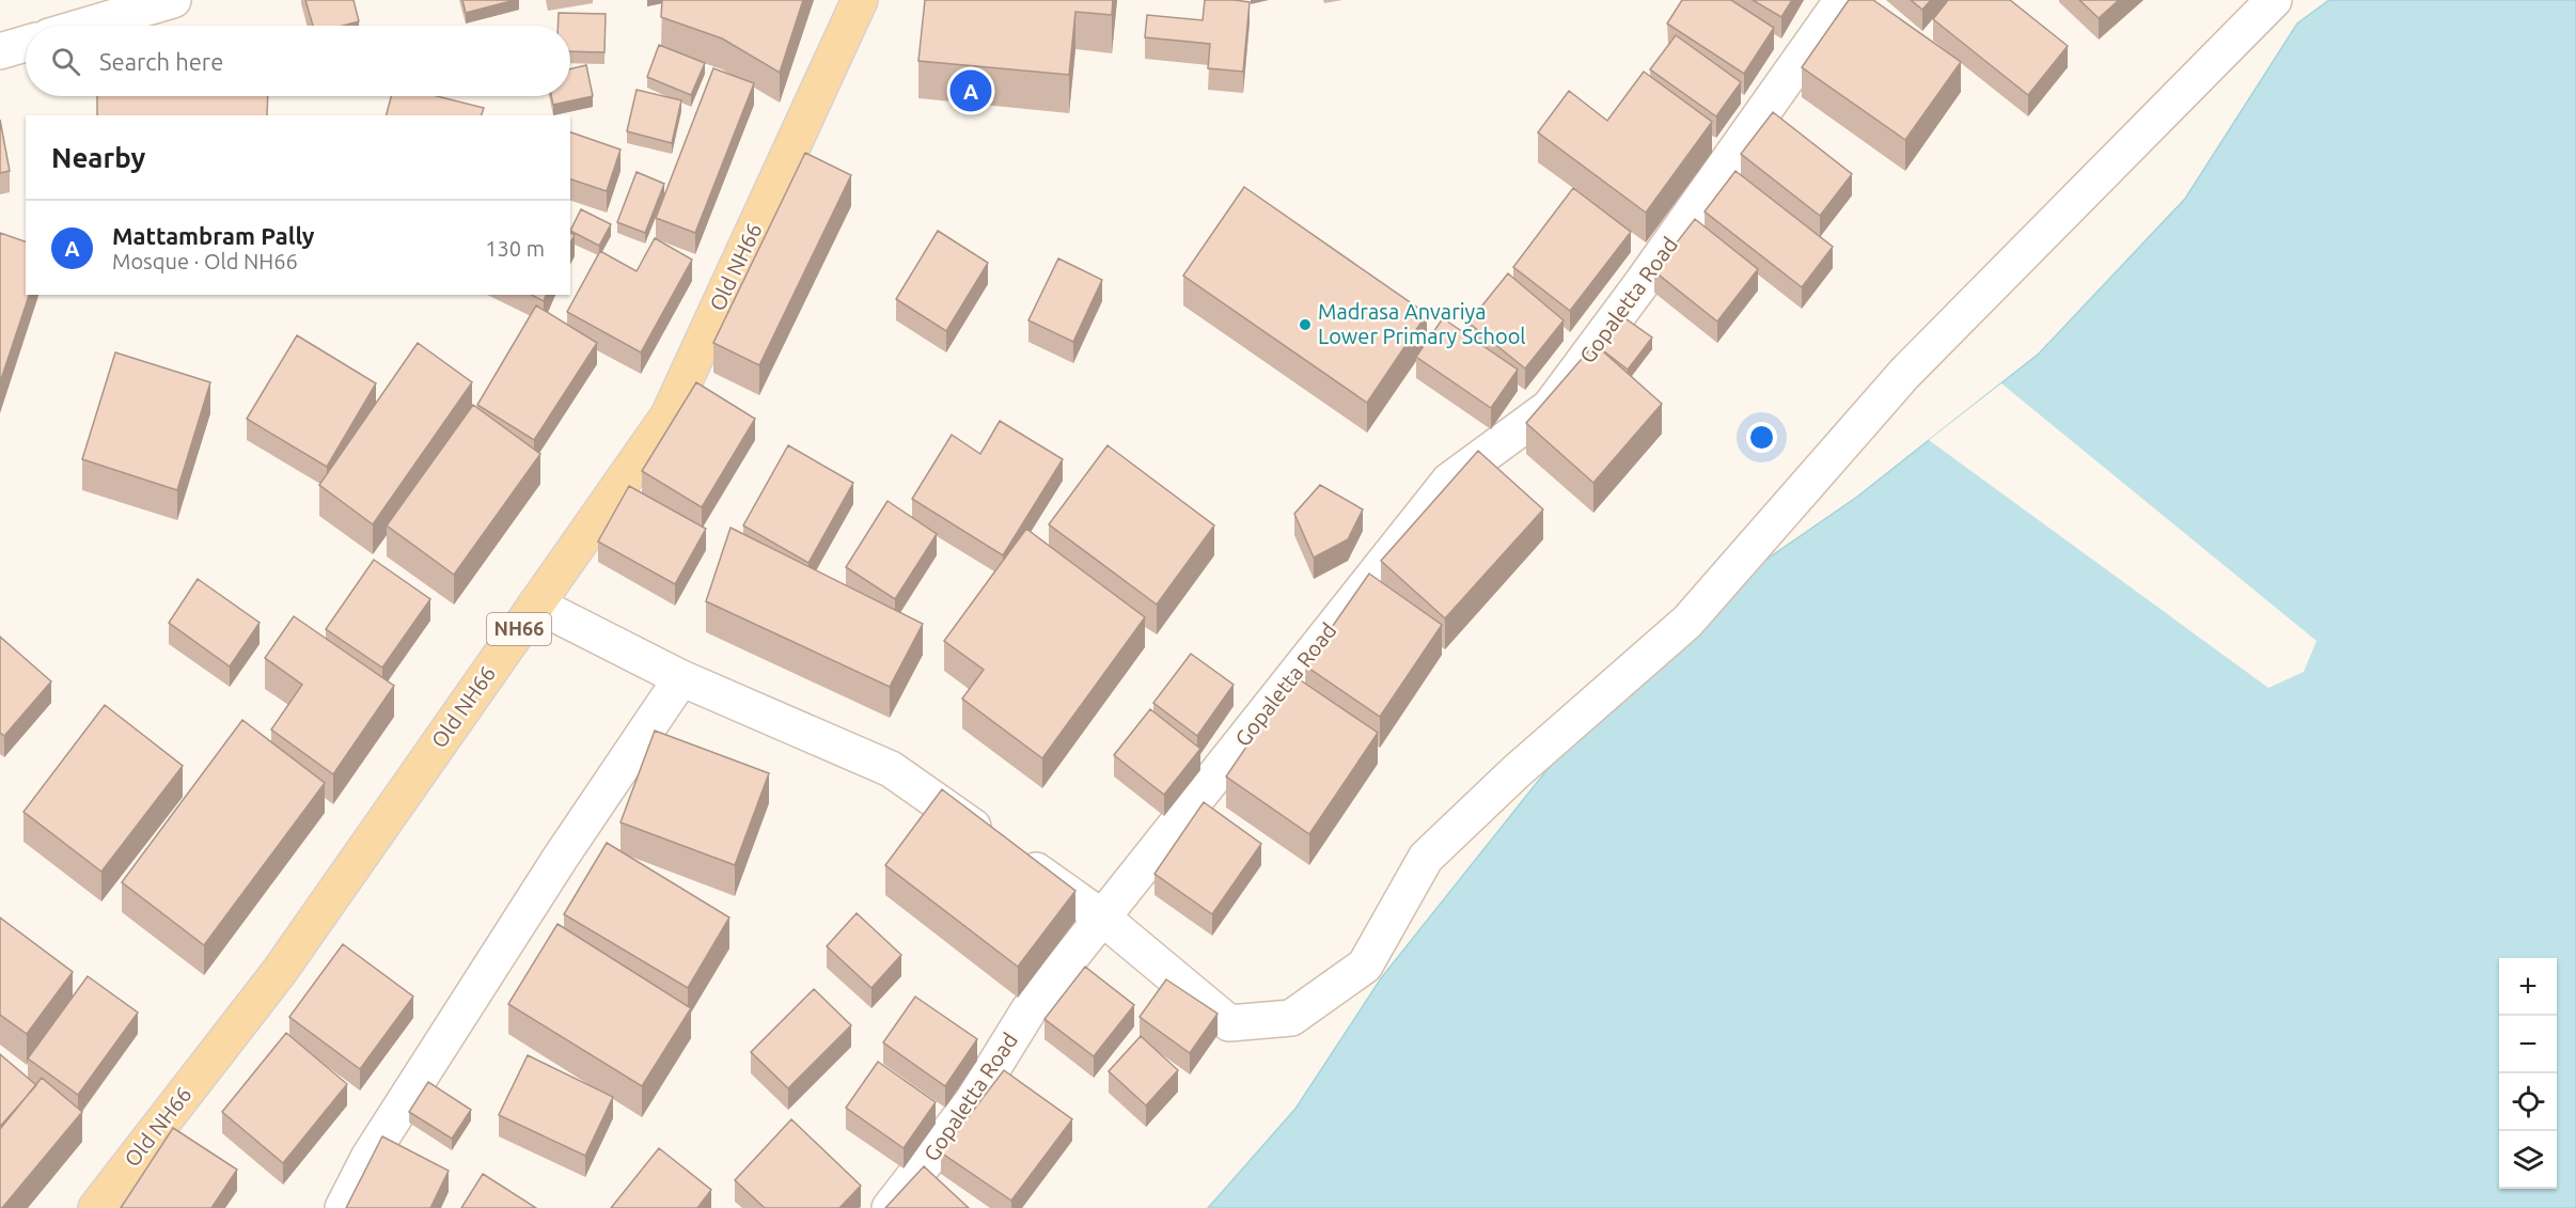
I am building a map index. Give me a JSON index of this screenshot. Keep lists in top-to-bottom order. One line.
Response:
{"streets":{"main road":["Old NH66","NH66"],"street":["Gopaletta Road"]},"places":["Madrasa Anvariya Lower Primary School"],"page":{"search":"Search here","pins":"A","heading":"Nearby","list":[{"mark":"A","name":"Mattambram Pally","note":"Mosque · Old NH66","value":"130 m"}],"map_buttons":["+","−"]}}
